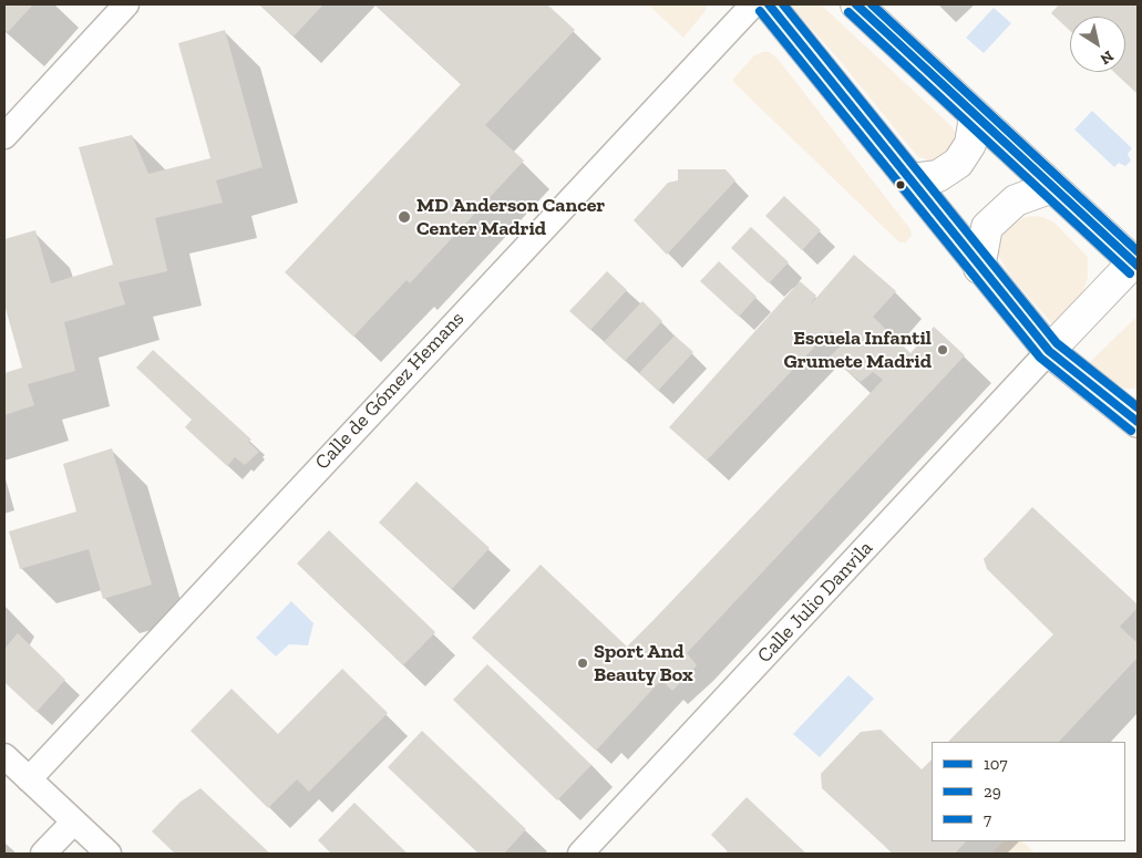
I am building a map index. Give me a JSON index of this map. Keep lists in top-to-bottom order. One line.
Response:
{"streets":{"street":["Calle de Gómez Hemans","Calle Julio Danvila"]},"places":["MD Anderson Cancer Center Madrid","Escuela Infantil Grumete Madrid","Sport And Beauty Box"],"lines":["transit line 107","transit line 7","transit line 29"],"legend":["107","29","7"],"north":"bottom right"}
